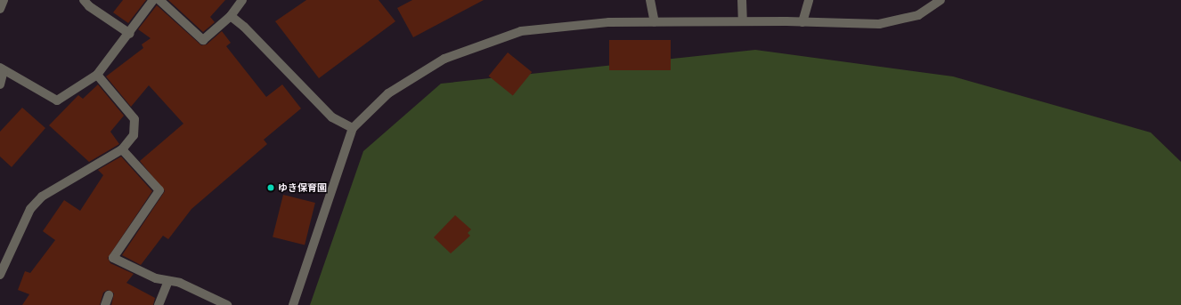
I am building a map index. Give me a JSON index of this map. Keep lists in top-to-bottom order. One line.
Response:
{"places":["ゆき保育園"]}
